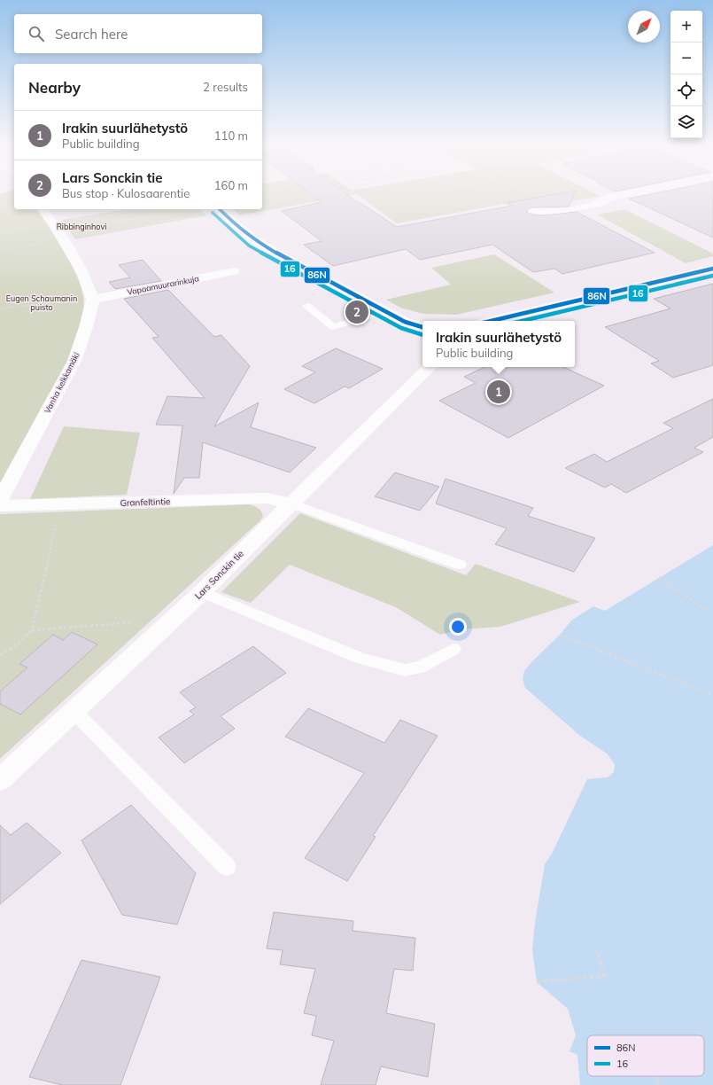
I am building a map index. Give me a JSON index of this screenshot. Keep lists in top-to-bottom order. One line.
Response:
{"streets":{"street":["Vapaamuurarinkuja","Vanha kelkkamäki","Granfeltintie","Lars Sonckin tie"]},"crossings":[["Vapaamuurarinkuja","Vanha kelkkamäki"],["Granfeltintie","Lars Sonckin tie"]],"parks":["Ribbinginhovi","Eugen Schaumanin puisto"],"lines":["transit line 86N","transit line 16"],"legend":["86N","16"],"north":"top right","page":{"map_buttons":["+","−"],"search":"Search here","heading":["Nearby","2 results"],"list":[{"mark":"1","name":"Irakin suurlähetystö","note":"Public building","value":"110 m"},{"mark":"2","name":"Lars Sonckin tie","note":"Bus stop · Kulosaarentie","value":"160 m"}],"pins":["2","1"],"popup":["Irakin suurlähetystö","Public building"]}}
